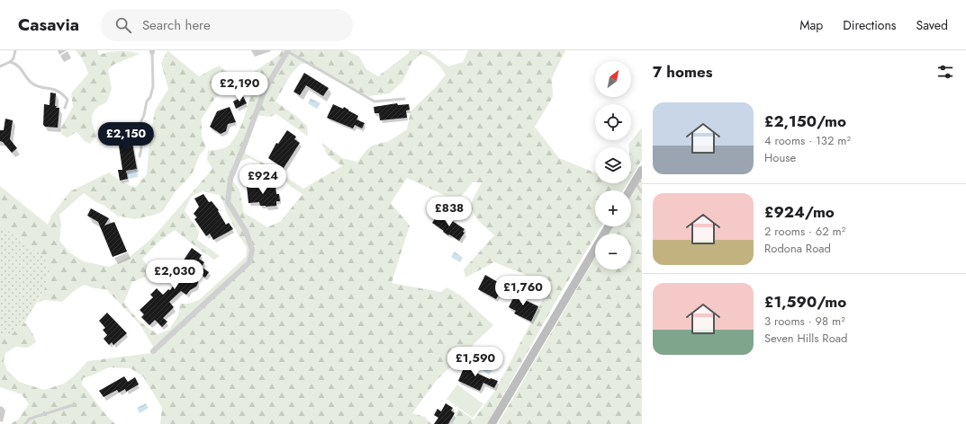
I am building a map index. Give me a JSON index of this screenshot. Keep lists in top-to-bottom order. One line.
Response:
{"north":"top right","page":{"header":"Casavia","search":"Search here","nav":["Map","Directions","Saved"],"heading":"7 homes","map_buttons":["+","−"],"price":["£2,190","£2,150","£924","£838","£2,030","£1,760","£1,590"],"list":[{"name":"£2,150/mo","note":"4 rooms · 132 m² · House"},{"name":"£924/mo","note":"2 rooms · 62 m² · Rodona Road"},{"name":"£1,590/mo","note":"3 rooms · 98 m² · Seven Hills Road"}]}}
